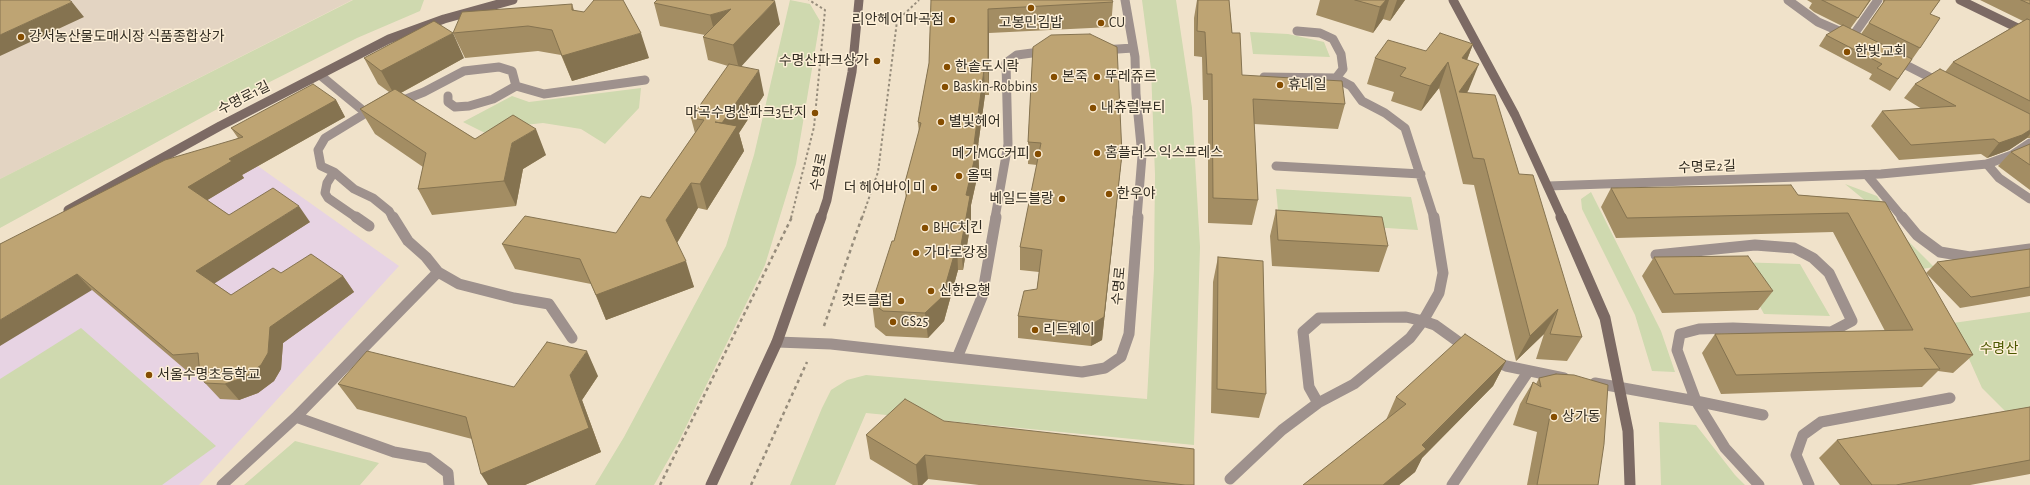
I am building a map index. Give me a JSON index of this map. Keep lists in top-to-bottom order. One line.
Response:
{"streets":{"street":["수명로1길","수명로2길","수명로"]},"parks":["수명산"],"places":["고봉민김밥","리안헤어 마곡점","CU","강서농산물도매시장 식품종합상가","한빛교회","수명산파크상가","한솥도시락","본죽","뚜레쥬르","휴네일","Baskin-Robbins","내츄럴뷰티","마곡수명산파크3단지","별빛헤어","홈플러스 익스프레스","메가MGC커피","올떡","더 헤어바이 미","한우야","베일드블랑","BHC치킨","가마로강정","신한은행","컷트클럽","GS25","리트웨이","서울수명초등학교","상가동"]}
